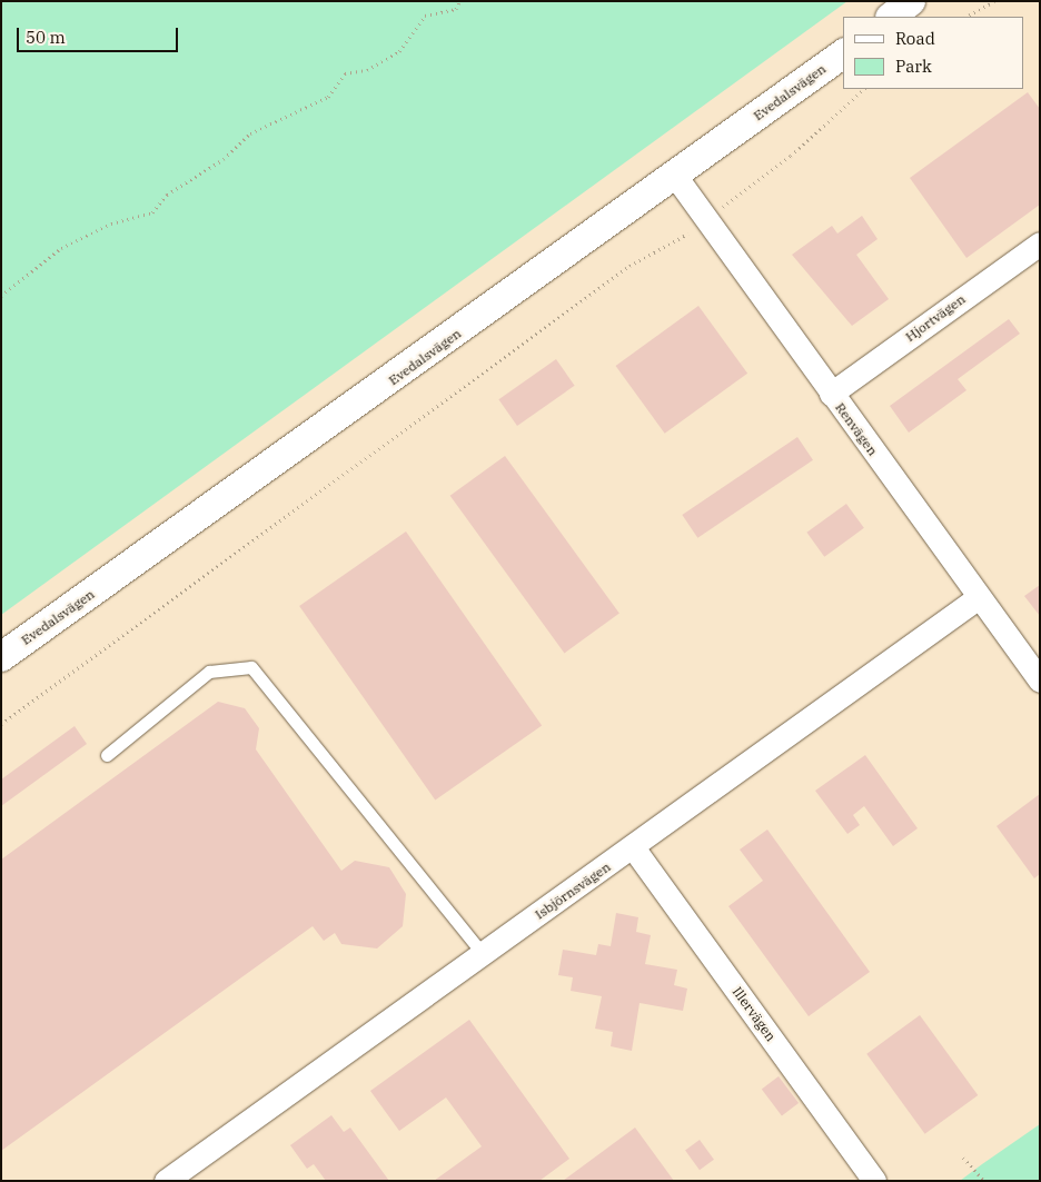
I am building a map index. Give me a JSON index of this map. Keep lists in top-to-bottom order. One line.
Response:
{"streets":{"street":["Evedalsvägen","Hjortvägen","Renvägen","Isbjörnsvägen","Illervägen"]},"crossings":[["Evedalsvägen","Renvägen"],["Hjortvägen","Renvägen"],["Renvägen","Isbjörnsvägen"],["Isbjörnsvägen","Illervägen"]],"legend":["Road","Park"],"scale_bar":"50 m"}
